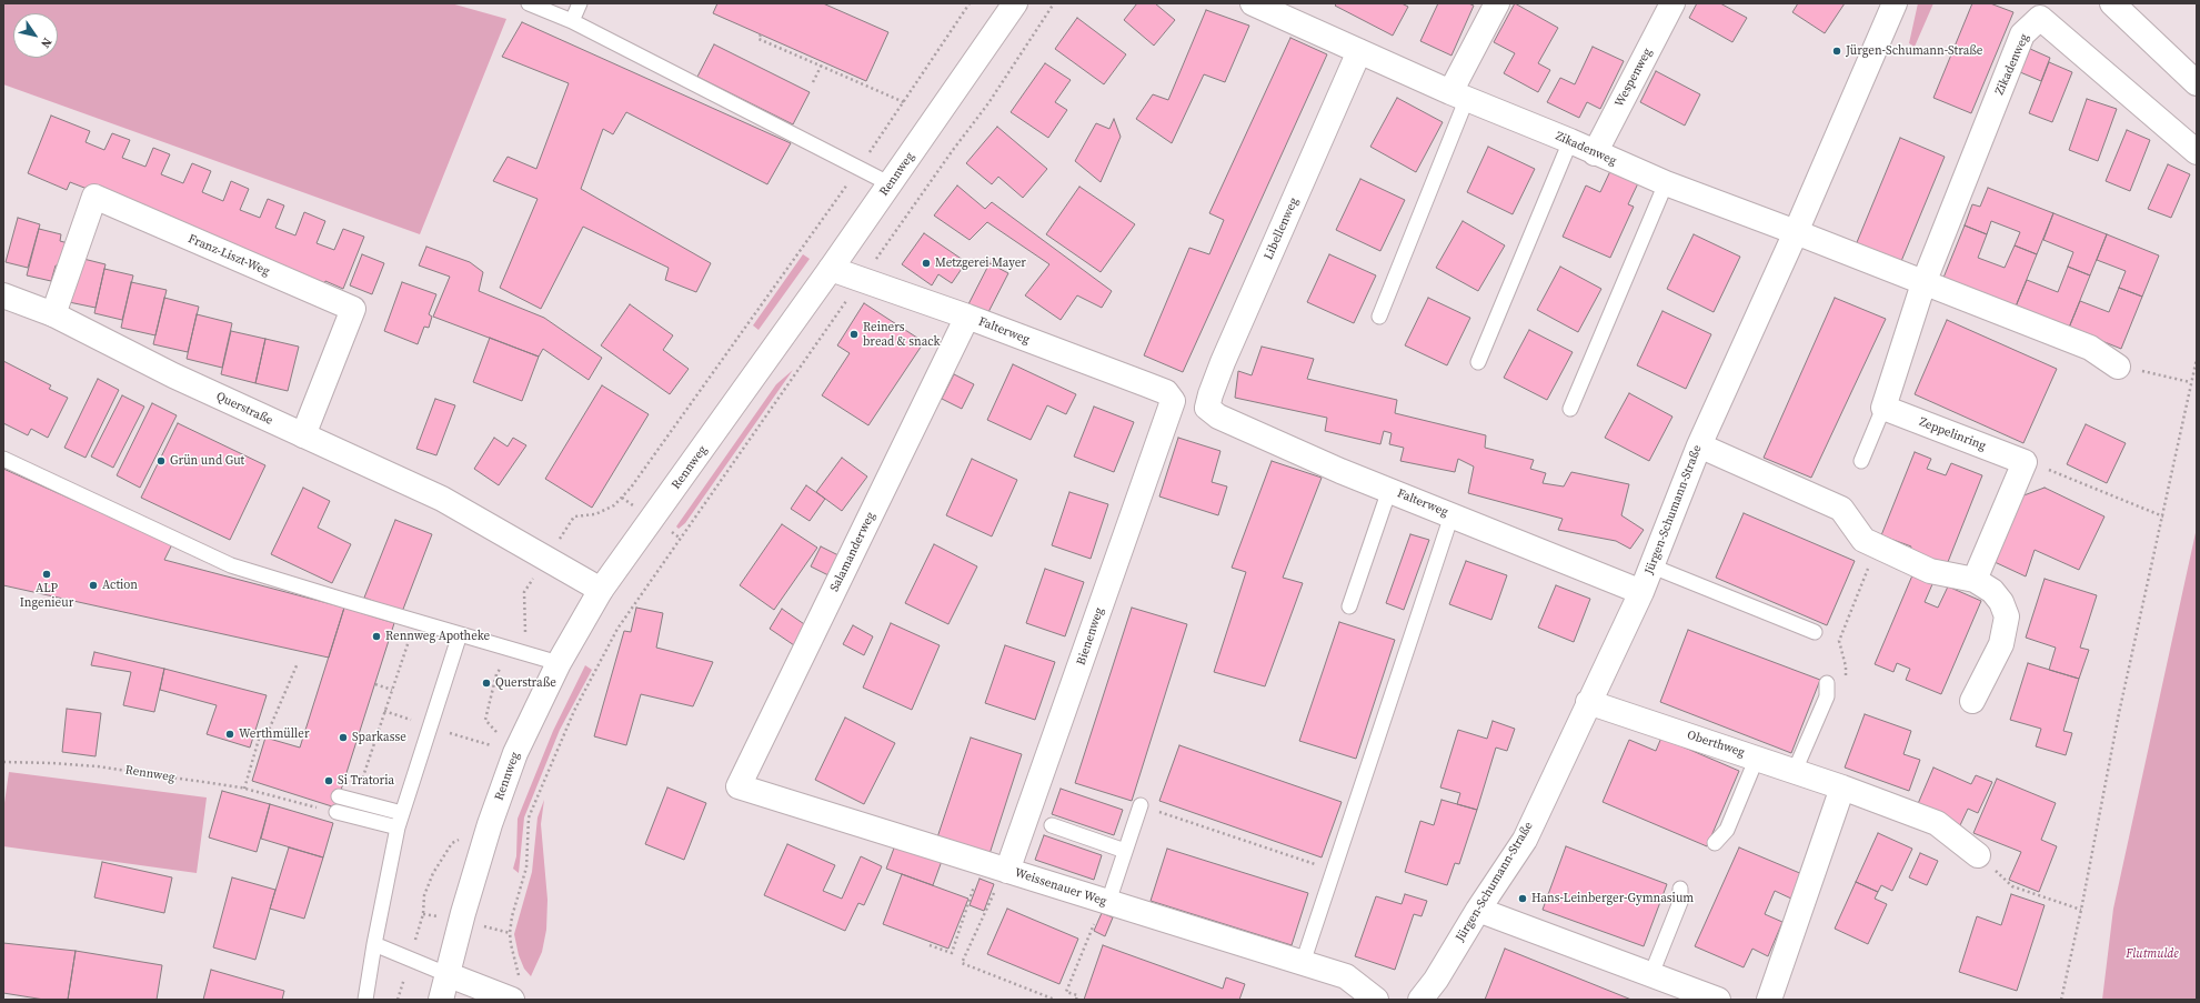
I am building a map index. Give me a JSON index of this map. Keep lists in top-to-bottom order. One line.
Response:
{"streets":{"street":["Zikadenweg","Wespenweg","Rennweg","Libellenweg","Franz-Liszt-Weg","Falterweg","Querstraße","Zeppelinring","Jürgen-Schumann-Straße","Salamanderweg","Bienenweg","Oberthweg","Weissenauer Weg"]},"crossings":[["Zikadenweg","Wespenweg"],["Zikadenweg","Libellenweg"],["Zikadenweg","Jürgen-Schumann-Straße"],["Rennweg","Falterweg"],["Rennweg","Querstraße"],["Libellenweg","Falterweg"],["Franz-Liszt-Weg","Querstraße"],["Falterweg","Jürgen-Schumann-Straße"],["Falterweg","Salamanderweg"],["Falterweg","Bienenweg"],["Jürgen-Schumann-Straße","Oberthweg"],["Salamanderweg","Weissenauer Weg"],["Bienenweg","Weissenauer Weg"]],"parks":["Flutmulde"],"places":["Jürgen-Schumann-Straße","Metzgerei Mayer","Reiners bread & snack","Grün und Gut","ALP Ingenieur","Action","Rennweg Apotheke","Querstraße","Werthmüller","Sparkasse","Si Tratoria","Hans-Leinberger-Gymnasium"],"north":"bottom right"}
